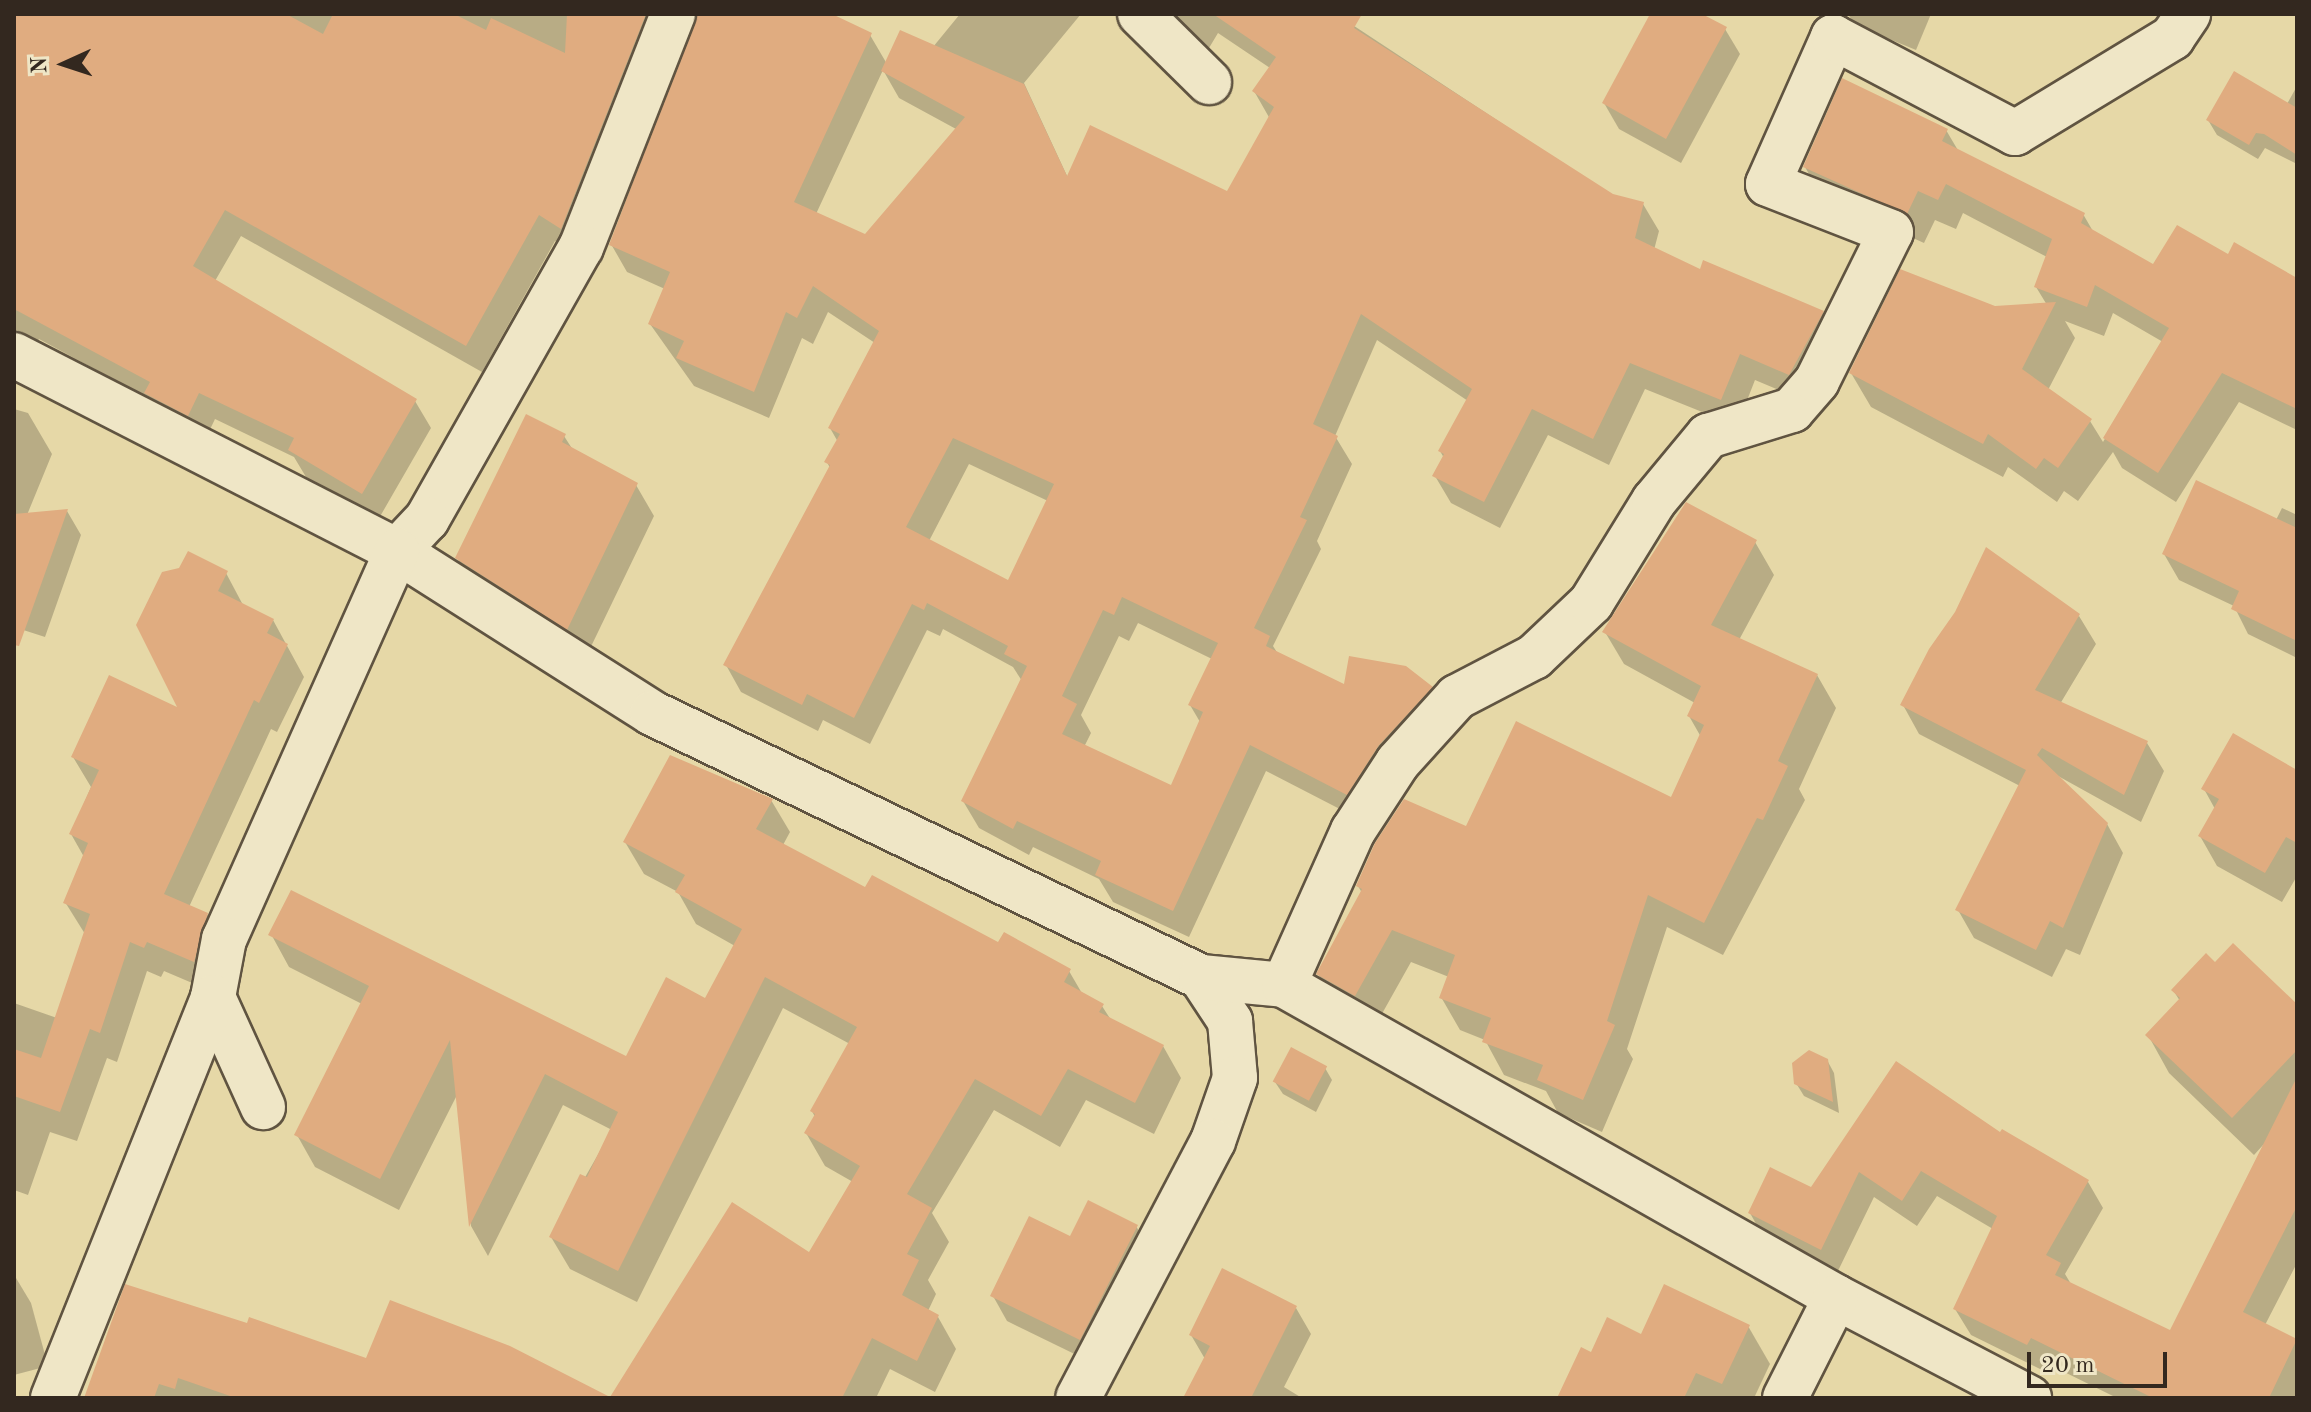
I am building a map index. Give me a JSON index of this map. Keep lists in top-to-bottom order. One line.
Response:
{"scale_bar":"20 m","north":"left"}
